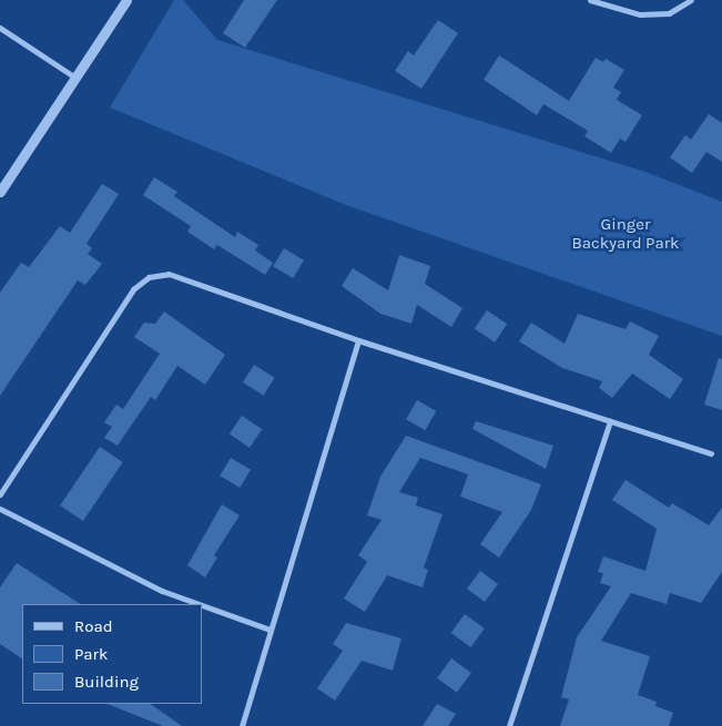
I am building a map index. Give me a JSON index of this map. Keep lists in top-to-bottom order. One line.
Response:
{"parks":["Ginger Backyard Park"],"legend":["Road","Park","Building"]}
